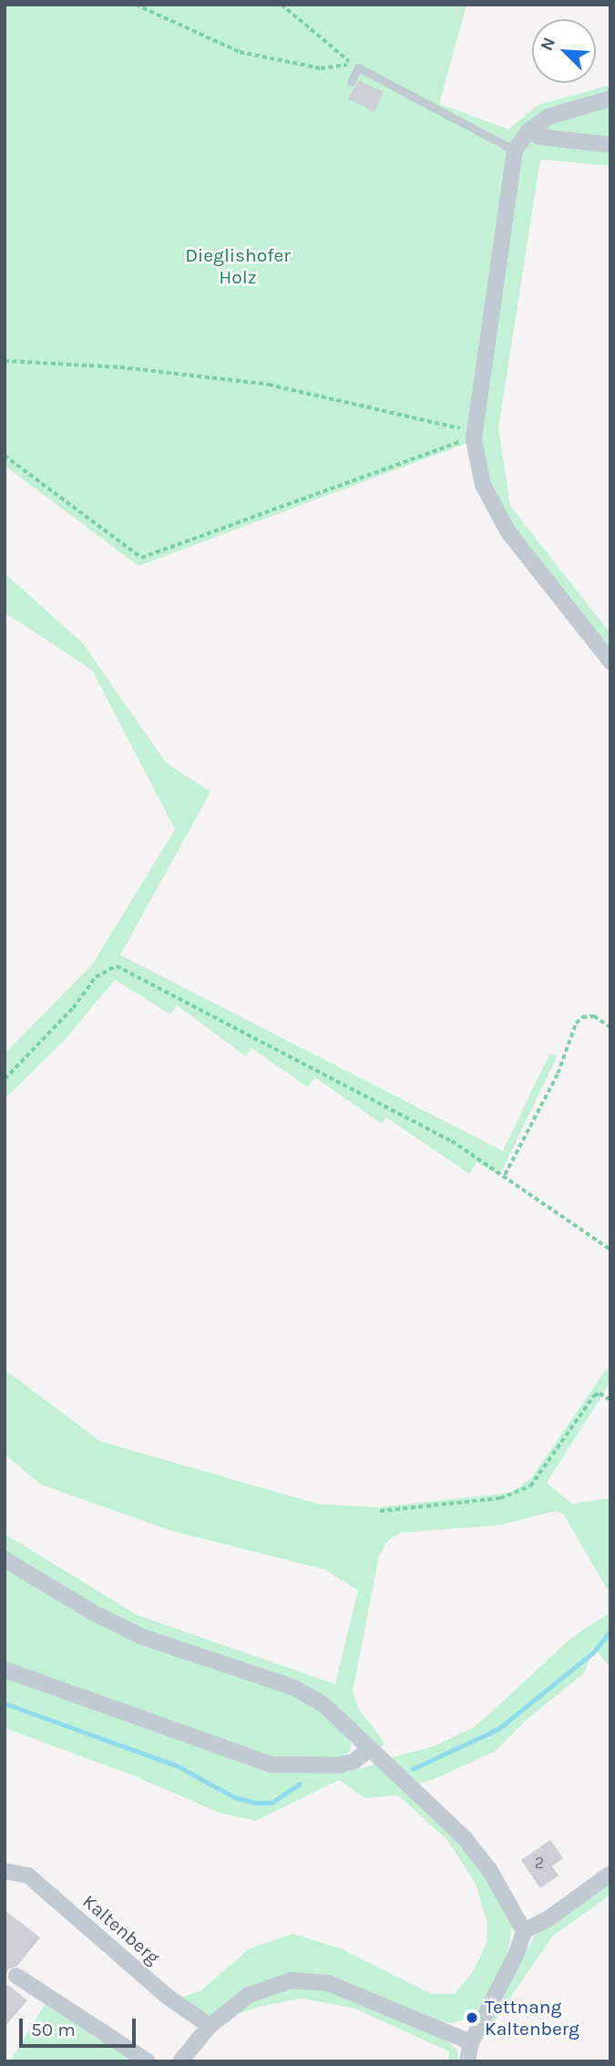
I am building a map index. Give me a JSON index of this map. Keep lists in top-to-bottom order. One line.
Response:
{"streets":{"street":["Kaltenberg"]},"parks":["Dieglishofer Holz"],"places":["Tettnang Kaltenberg"],"house_numbers":["2"],"scale_bar":"50 m","north":"top left"}
